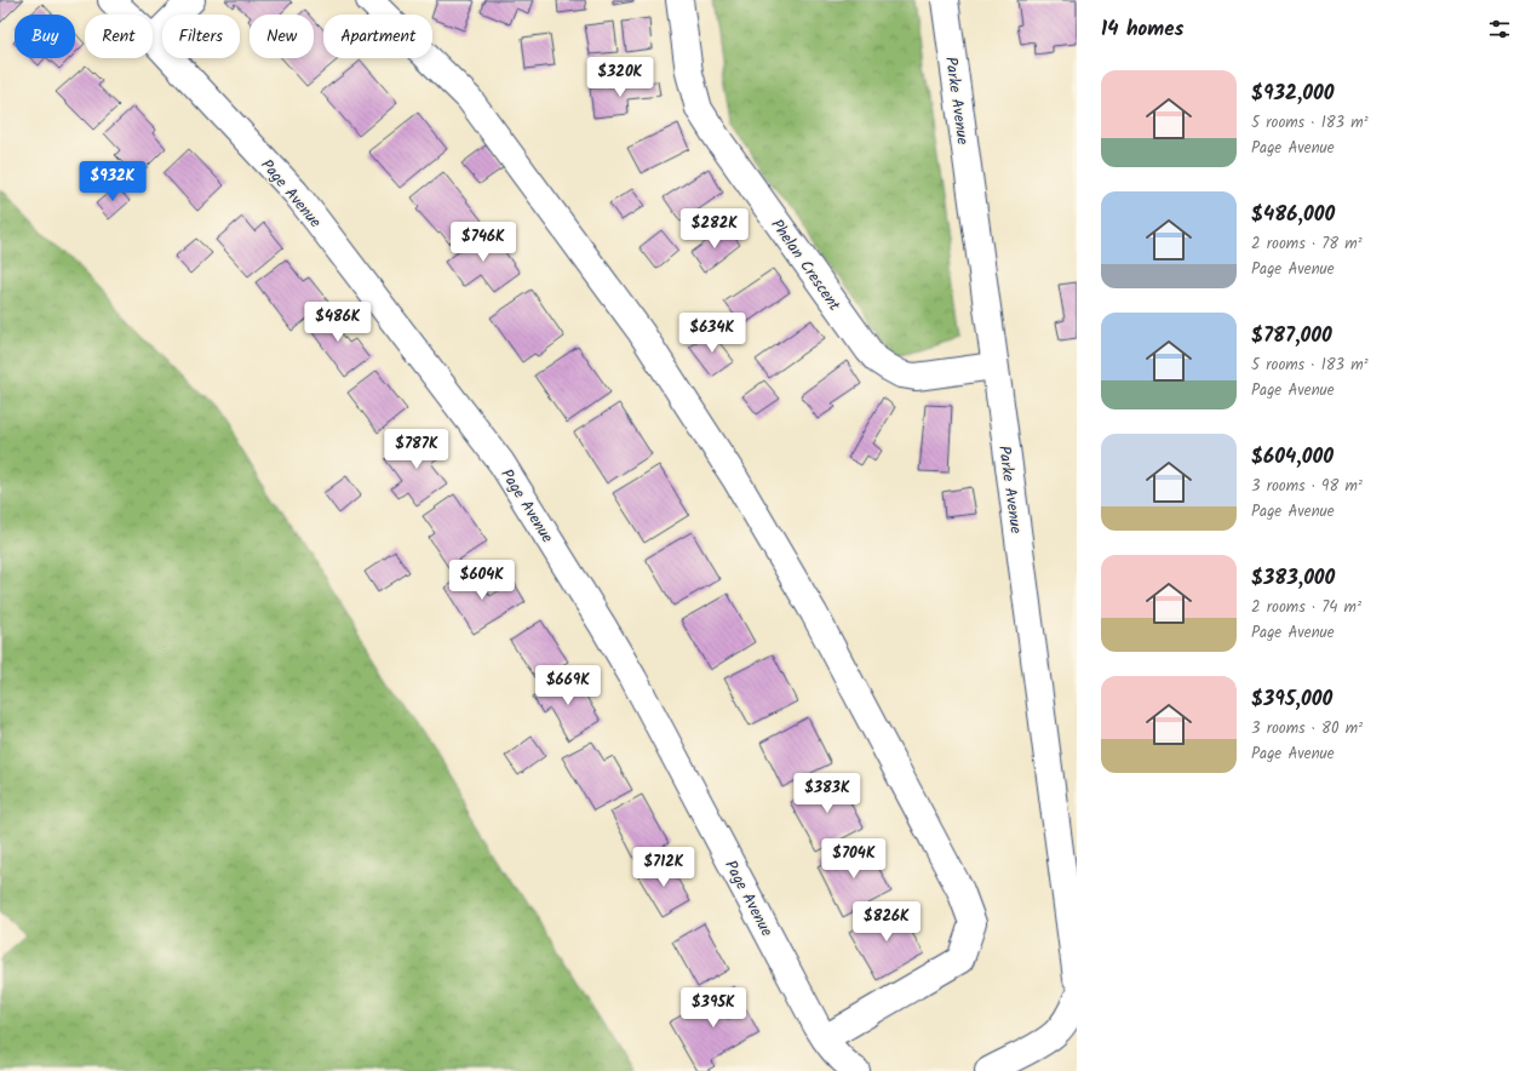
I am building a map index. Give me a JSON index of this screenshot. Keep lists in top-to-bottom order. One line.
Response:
{"streets":{"street":["Parke Avenue","Page Avenue","Phelan Crescent"]},"crossings":[["Parke Avenue","Phelan Crescent"]],"page":{"heading":"14 homes","chip":["Buy","Rent","Filters","New","Apartment"],"price":["$320K","$932K","$282K","$746K","$486K","$634K","$787K","$604K","$669K","$383K","$704K","$712K","$826K","$395K"],"list":[{"name":"$932,000","note":"5 rooms · 183 m² · Page Avenue"},{"name":"$486,000","note":"2 rooms · 78 m² · Page Avenue"},{"name":"$787,000","note":"5 rooms · 183 m² · Page Avenue"},{"name":"$604,000","note":"3 rooms · 98 m² · Page Avenue"},{"name":"$383,000","note":"2 rooms · 74 m² · Page Avenue"},{"name":"$395,000","note":"3 rooms · 80 m² · Page Avenue"}]}}
